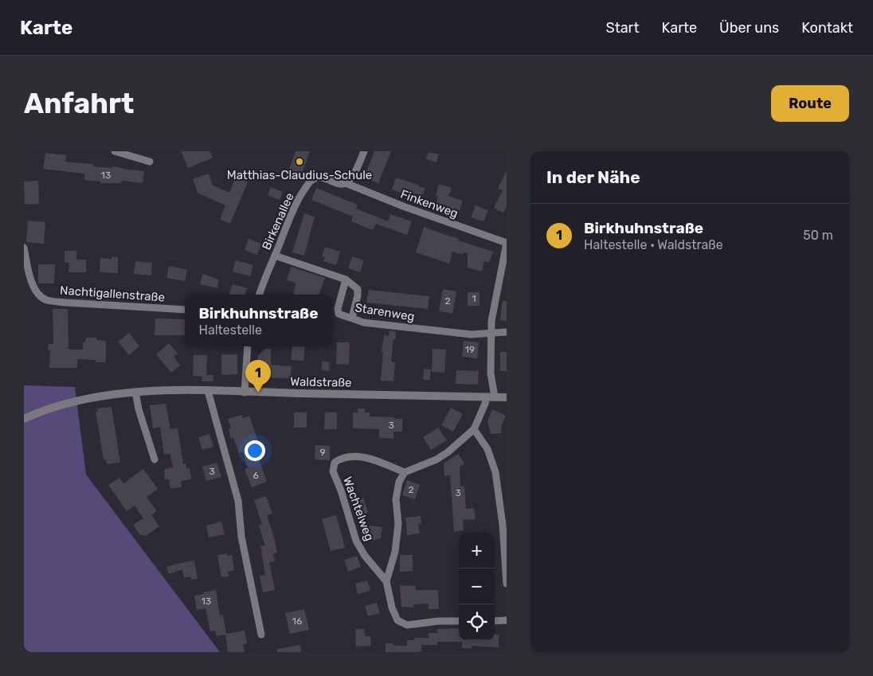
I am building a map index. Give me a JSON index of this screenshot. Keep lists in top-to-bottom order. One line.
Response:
{"streets":{"street":["Finkenweg","Birkenallee","Nachtigallenstraße","Starenweg","Waldstraße","Wachtelweg"]},"crossings":[["Finkenweg","Birkenallee"]],"places":["Matthias-Claudius-Schule"],"house_numbers":["13","1","2","19","3","9","3","6","2","3","13","16"],"page":{"header":"Karte","nav":["Start","Karte","Über uns","Kontakt"],"buttons":"Route","title":"Anfahrt","heading":"In der Nähe","list":[{"mark":"1","name":"Birkhuhnstraße","note":"Haltestelle · Waldstraße","value":"50 m"}],"popup":["Birkhuhnstraße","Haltestelle"],"pins":"1","map_buttons":["+","−"]}}
